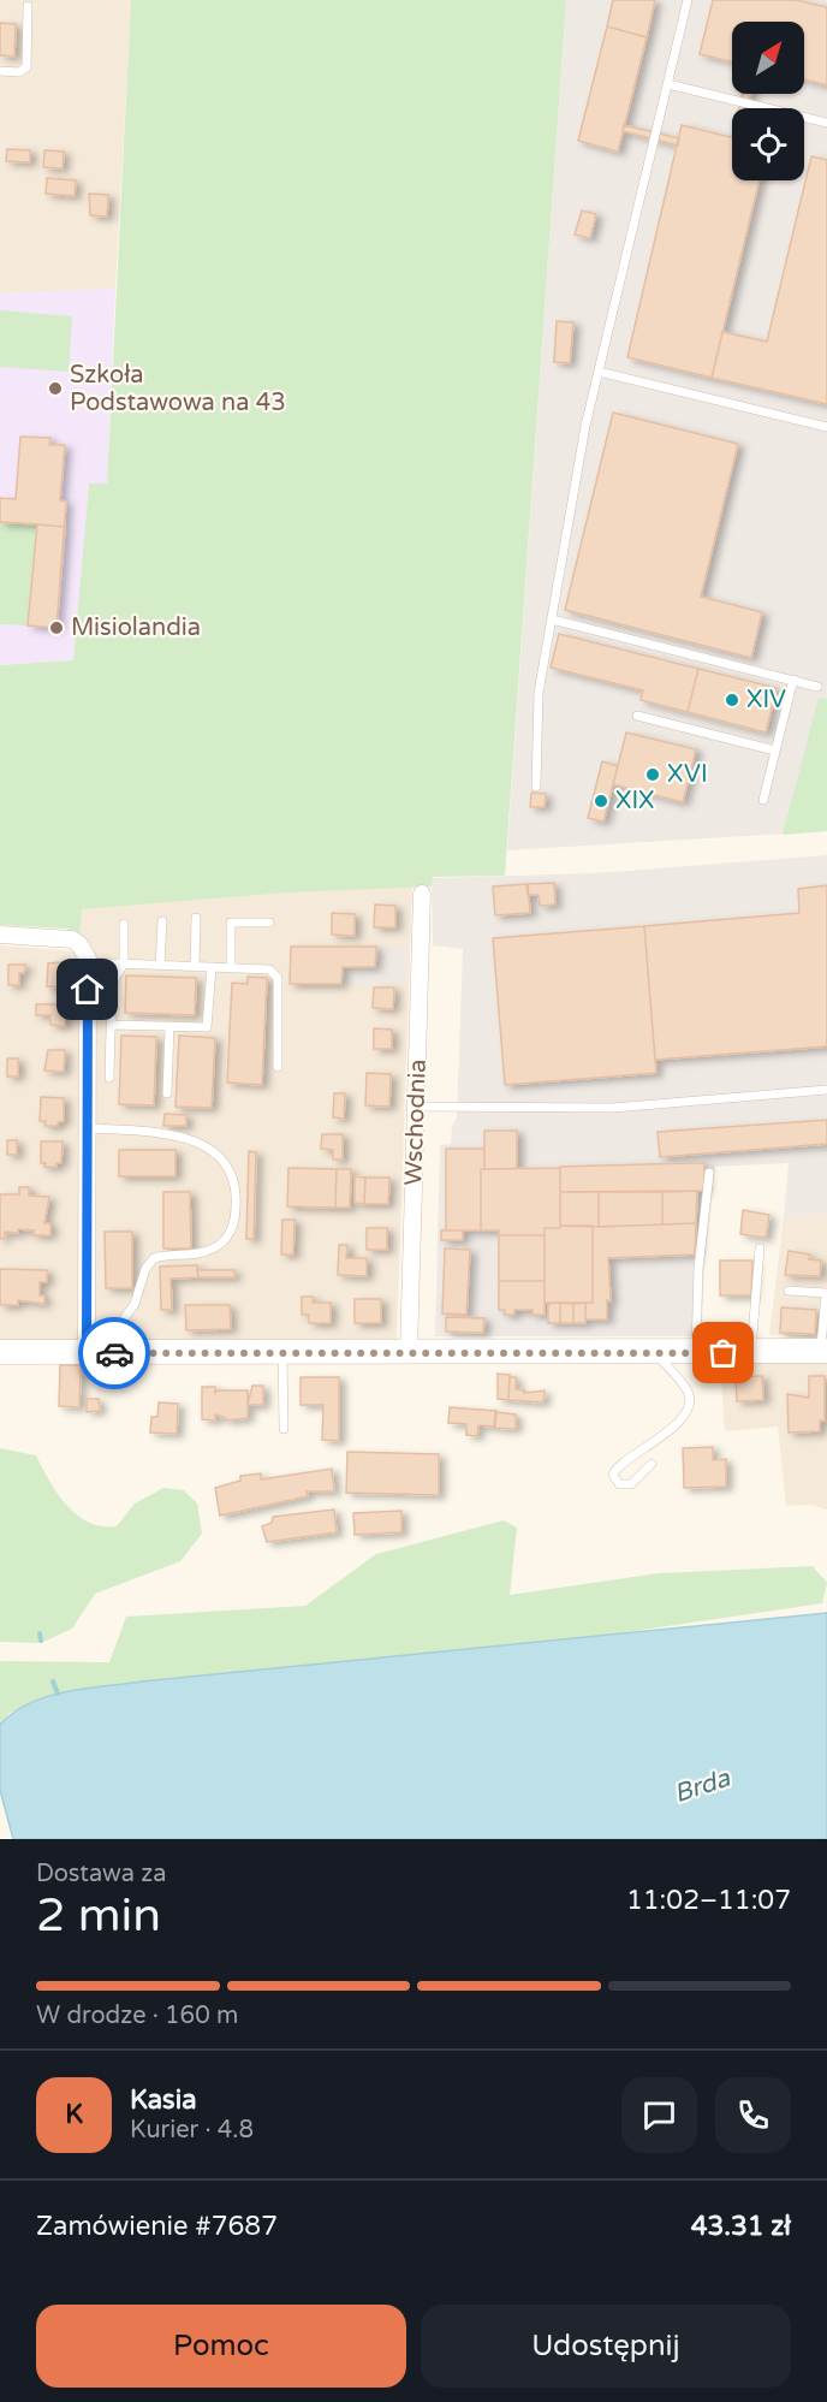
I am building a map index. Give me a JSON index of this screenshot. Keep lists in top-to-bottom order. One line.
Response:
{"streets":{"street":["Wschodnia"]},"water":["Brda"],"places":["Szkoła Podstawowa na 43","Misiolandia","XIV","XVI","XIX"],"north":"top right","page":{"heading":["2 min","Dostawa za","11:02–11:07"],"panel":["Kasia","Kurier · 4.8","Zamówienie #7687","43.31 zł"],"bar":"W drodze · 160 m","round":"K","buttons":["Pomoc","Udostępnij"]}}
